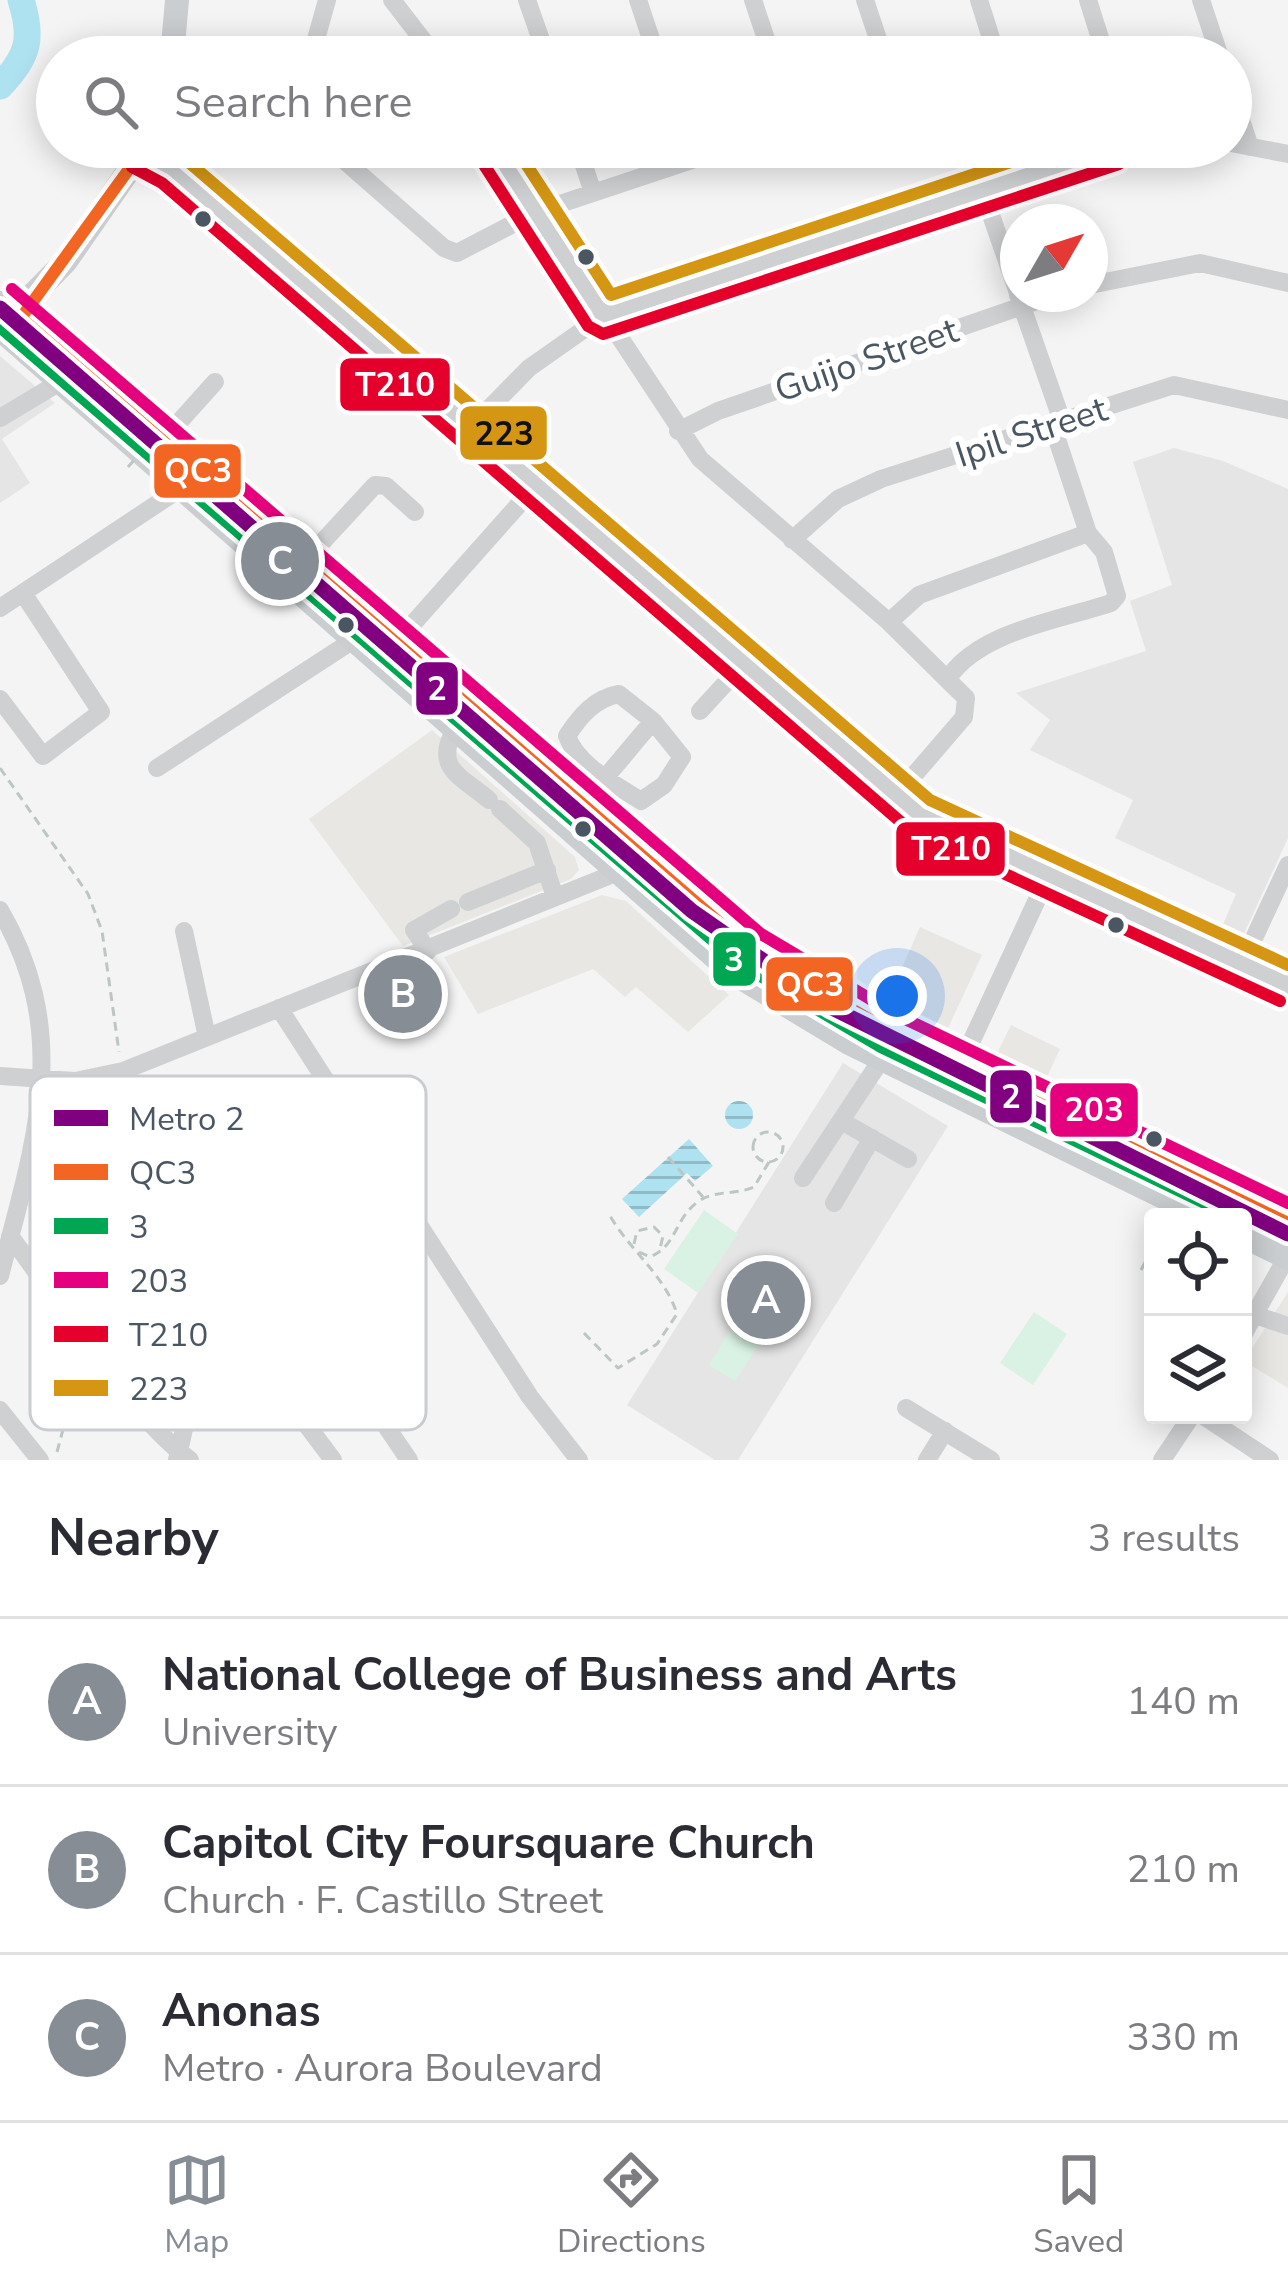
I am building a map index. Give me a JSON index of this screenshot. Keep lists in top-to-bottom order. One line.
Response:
{"streets":{"street":["Guijo Street","Ipil Street"]},"lines":["transit line QC3","transit line T210","transit line 223","transit line 203","metro line 2","transit line 3"],"legend":["Metro 2","QC3","3","203","T210","223"],"north":"top right","page":{"search":"Search here","pins":["C","B","A"],"heading":["Nearby","3 results"],"list":[{"mark":"A","name":"National College of Business and Arts","note":"University","value":"140 m"},{"mark":"B","name":"Capitol City Foursquare Church","note":"Church · F. Castillo Street","value":"210 m"},{"mark":"C","name":"Anonas","note":"Metro · Aurora Boulevard","value":"330 m"}],"nav":["Map","Directions","Saved"]}}
